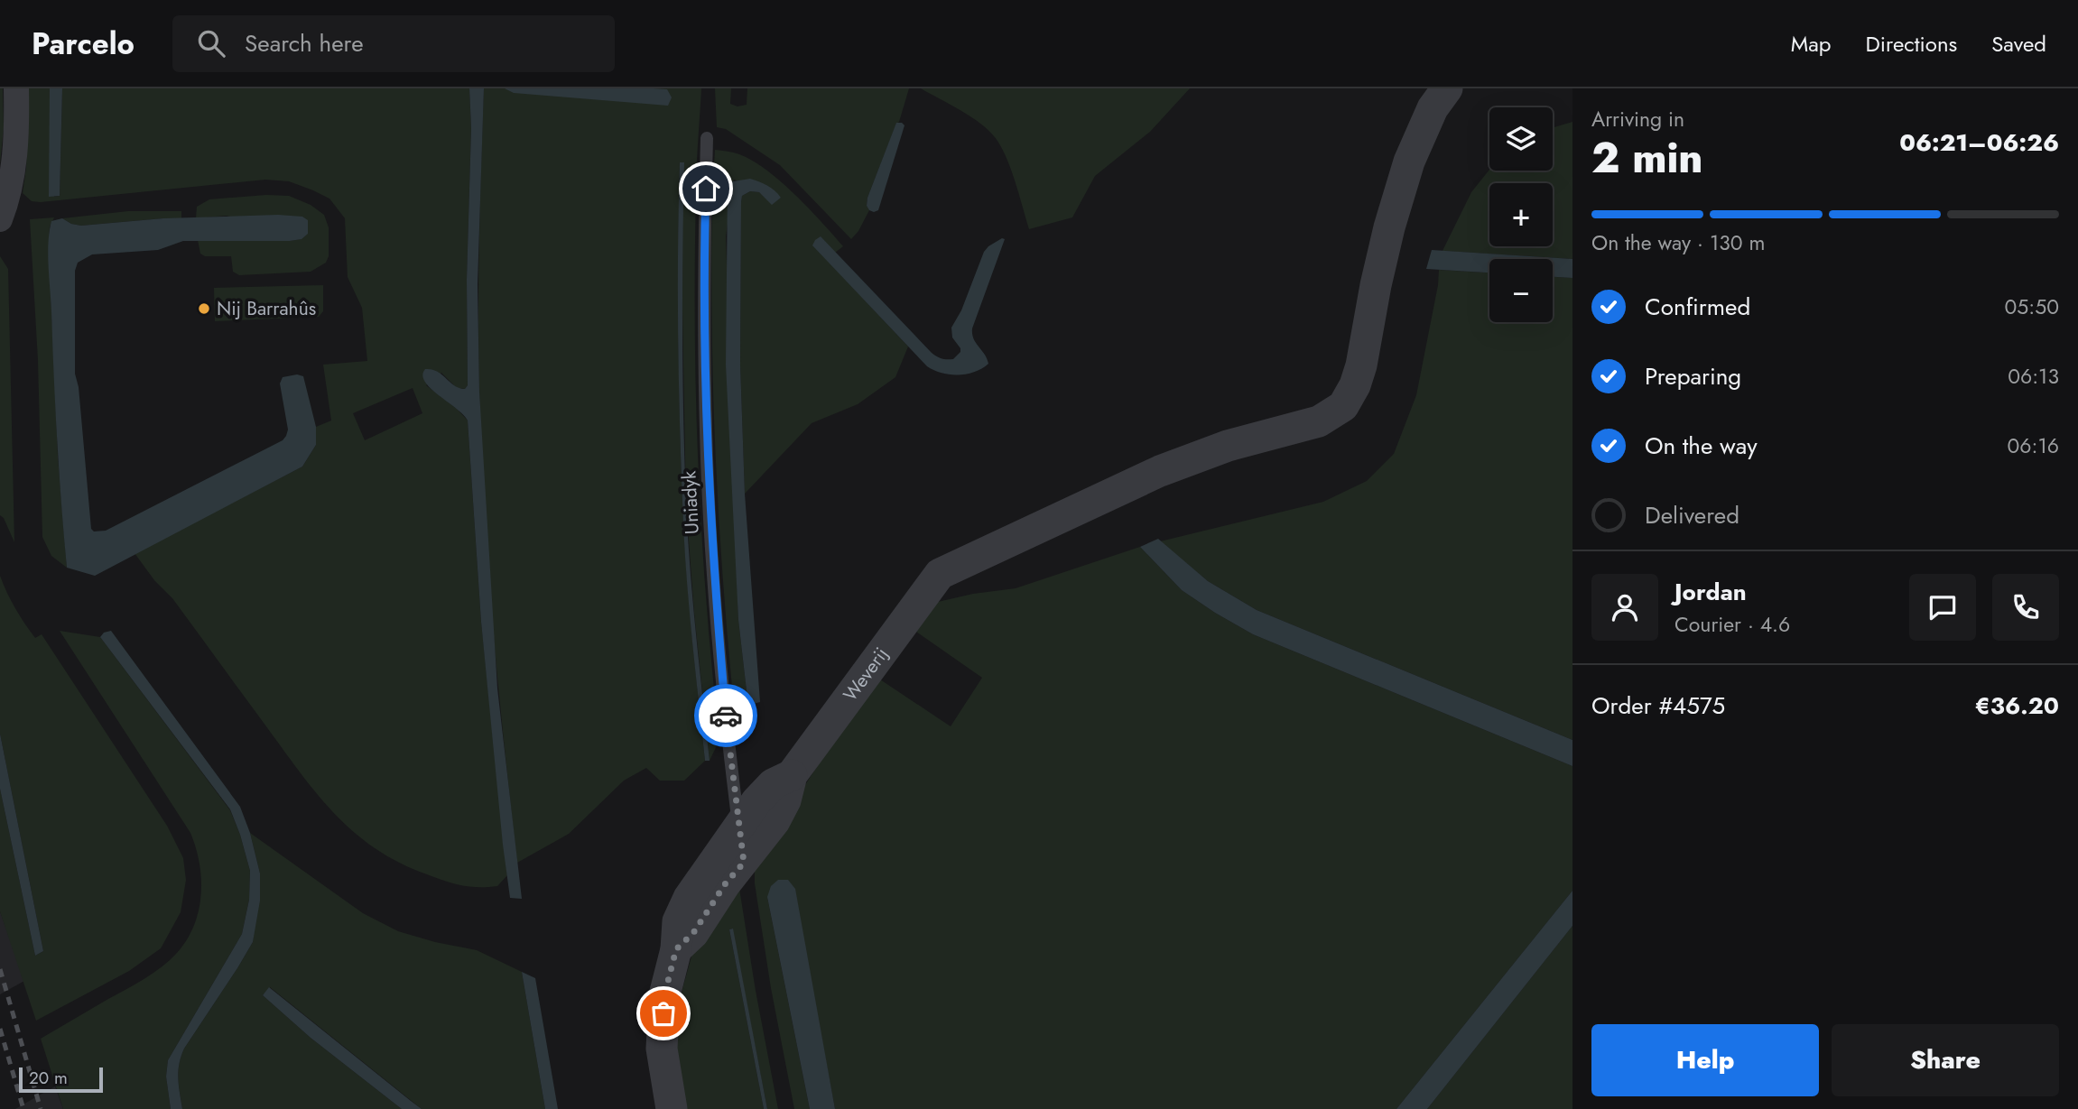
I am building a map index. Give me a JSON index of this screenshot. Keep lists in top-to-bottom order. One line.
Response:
{"streets":{"street":["Weverij"],"lane":["Uniadyk"]},"crossings":[["Uniadyk","Weverij"]],"places":["Nij Barrahûs"],"scale_bar":"20 m","page":{"header":"Parcelo","search":"Search here","nav":["Map","Directions","Saved"],"heading":["2 min","Arriving in","06:21–06:26"],"panel":["Jordan","Courier · 4.6","Order #4575","€36.20"],"map_buttons":["+","−"],"bar":"On the way · 130 m","list":[["Confirmed","05:50"],["Preparing","06:13"],["On the way","06:16"],"Delivered"],"buttons":["Help","Share"],"scale":"20 m"}}
